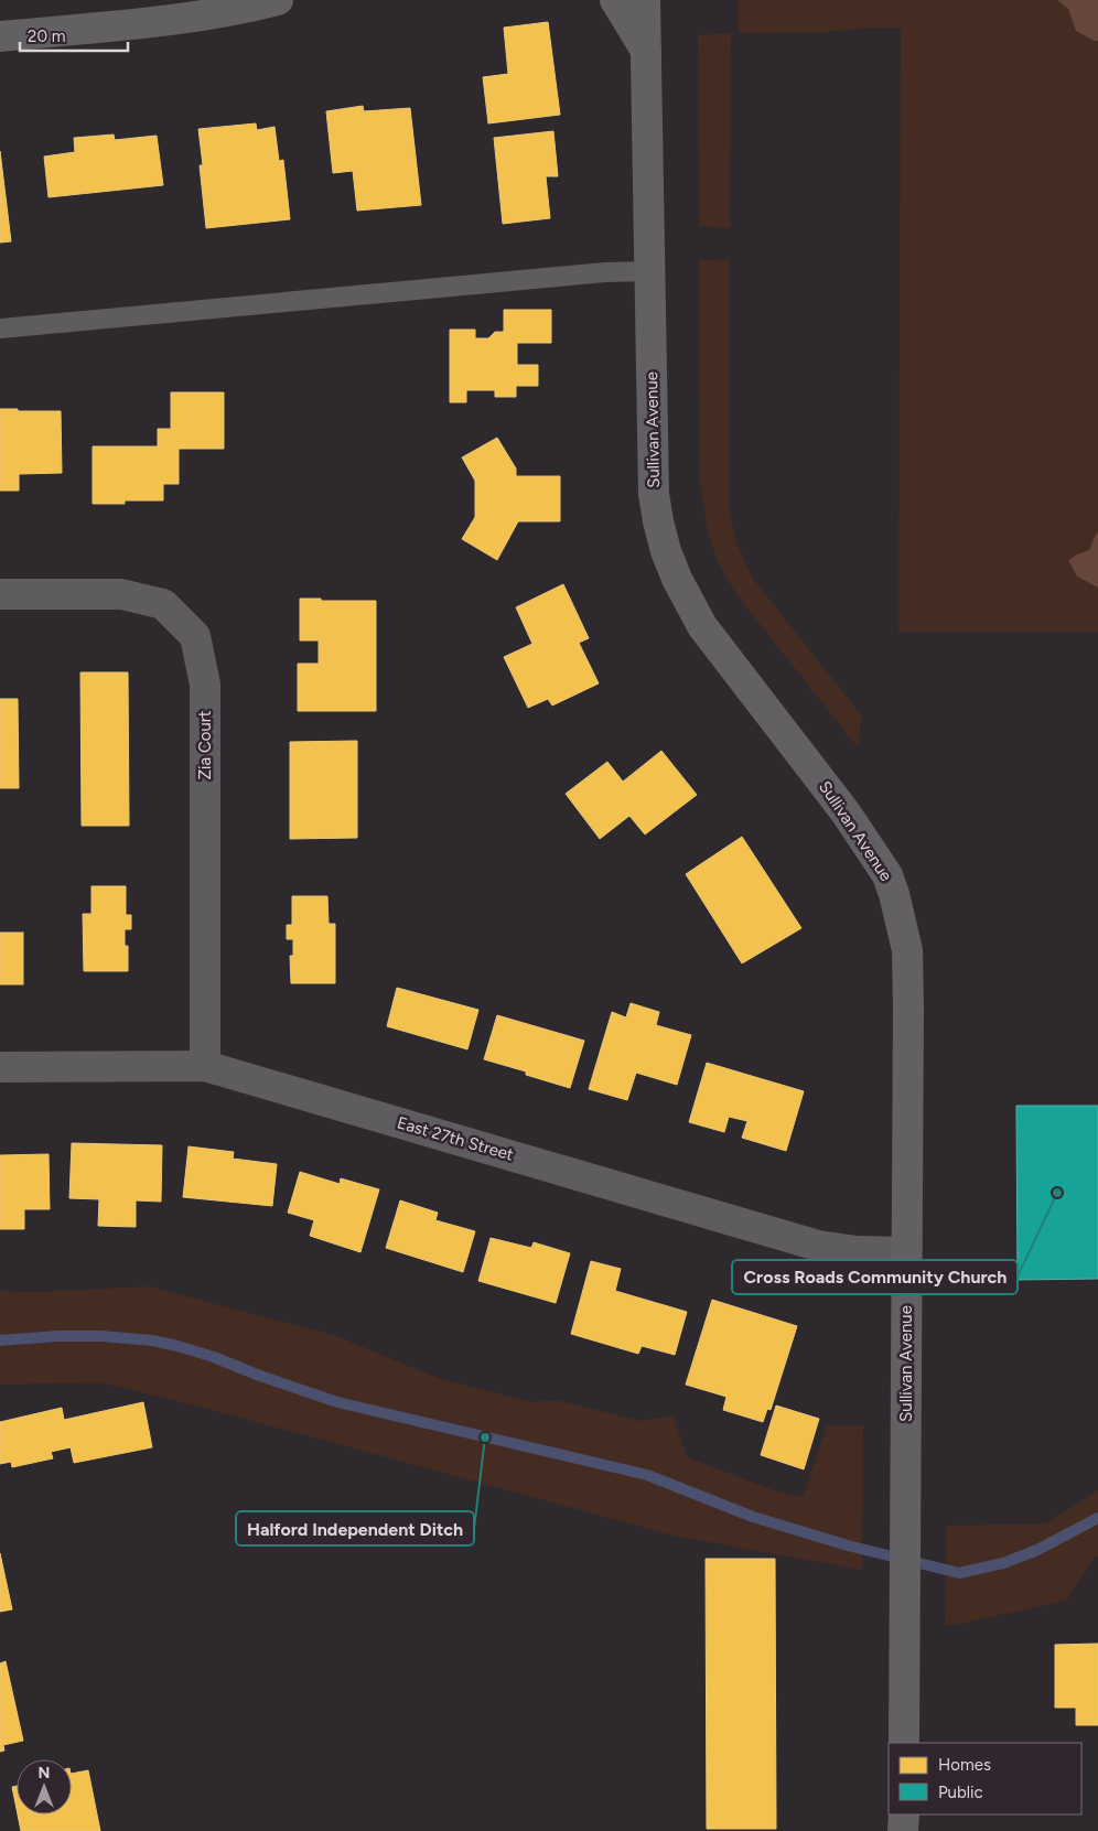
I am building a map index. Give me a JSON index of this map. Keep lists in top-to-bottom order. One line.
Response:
{"streets":{"main road":["Sullivan Avenue"],"street":["Zia Court","East 27th Street"]},"crossings":[["Sullivan Avenue","East 27th Street"],["Zia Court","East 27th Street"]],"places":["Cross Roads Community Church","Halford Independent Ditch"],"legend":["Homes","Public"],"scale_bar":"20 m","north":"top"}
